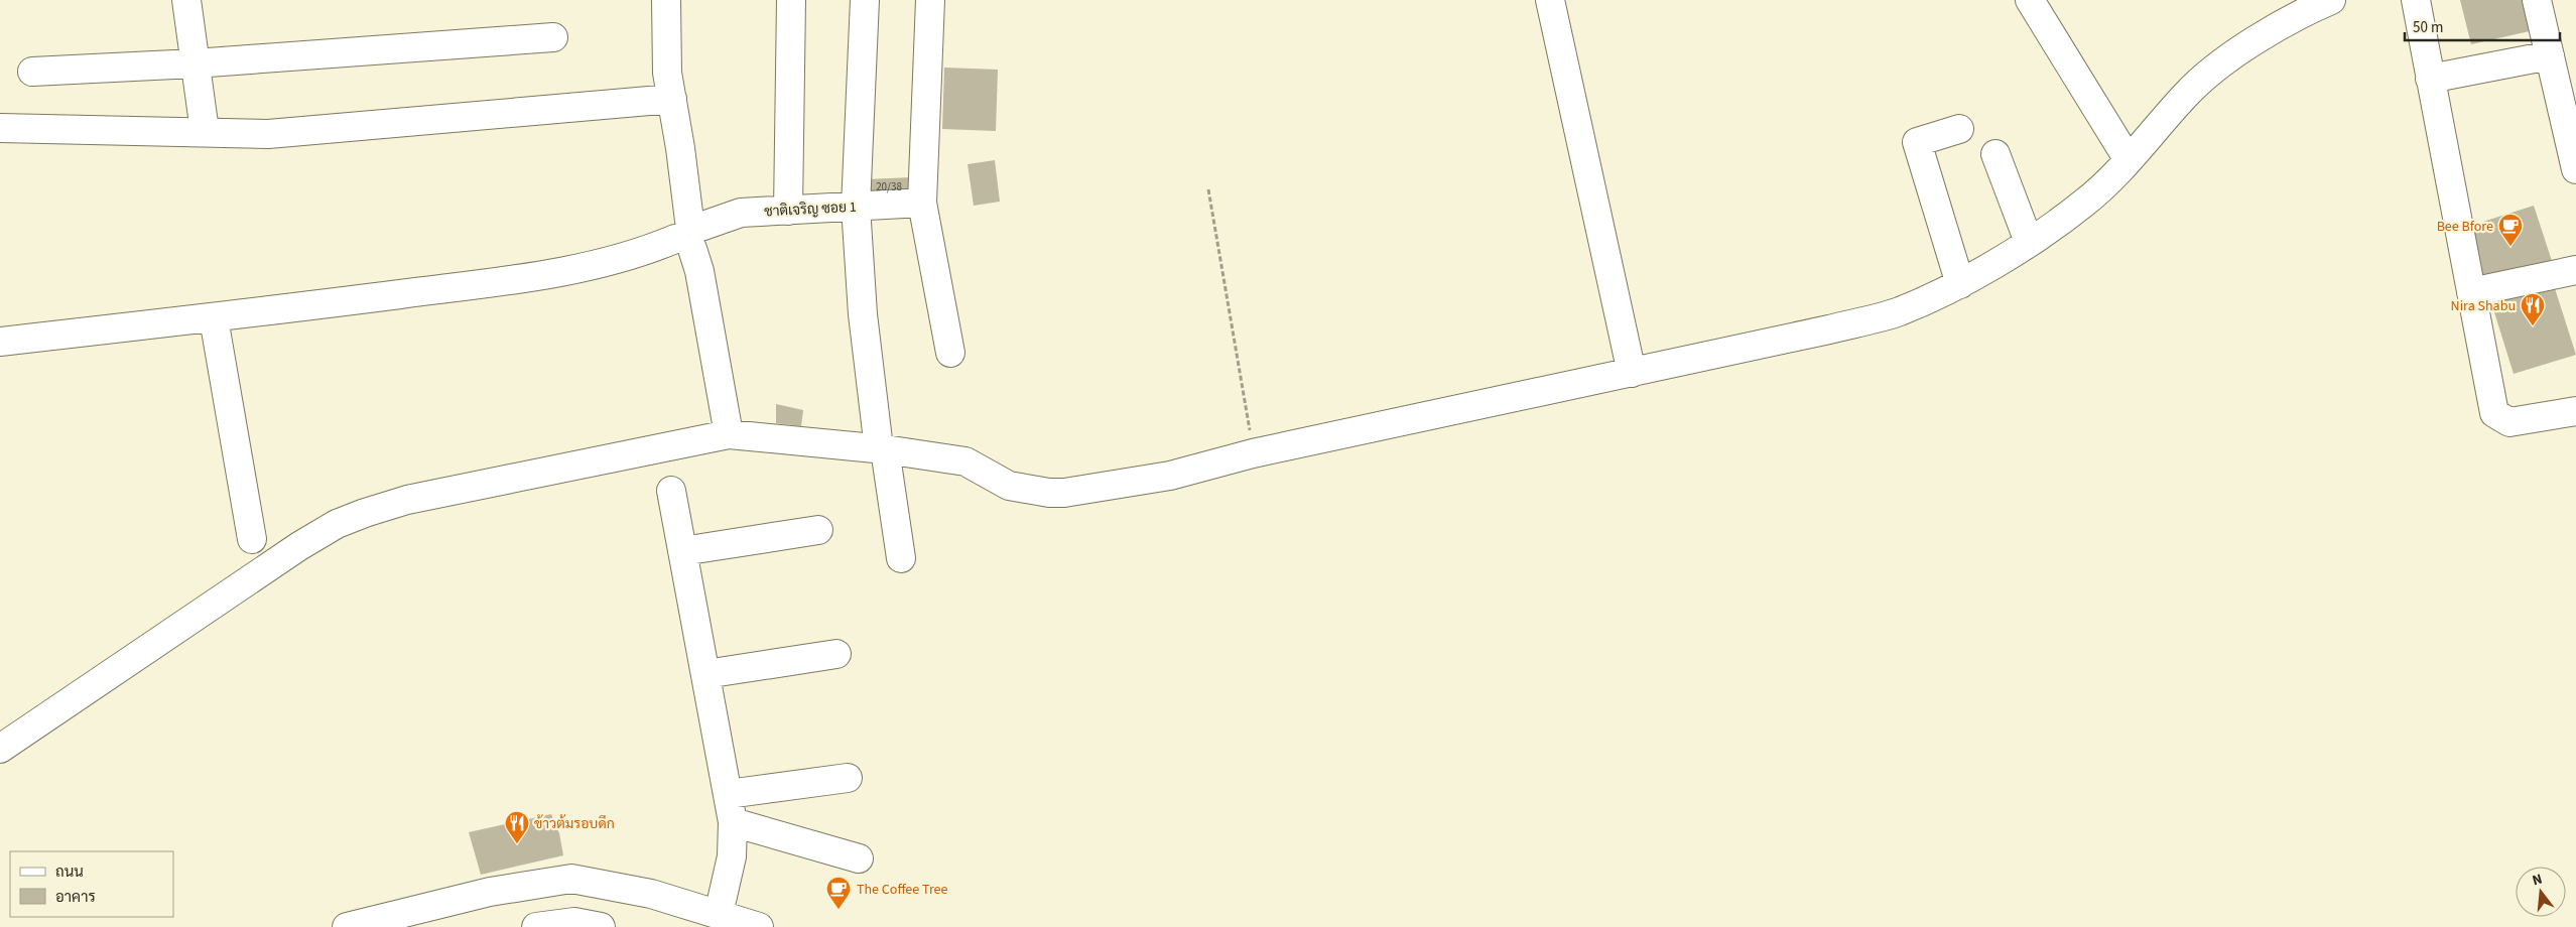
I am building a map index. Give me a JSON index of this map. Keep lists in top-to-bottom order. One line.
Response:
{"streets":{"street":["ชาติเจริญ ซอย 1"]},"places":{"cafe":["Bee Bfore","The Coffee Tree"],"restaurant":["Nira Shabu","ข้าวต้มรอบดึก"]},"house_numbers":["20/38"],"legend":["ถนน","อาคาร"],"scale_bar":"50 m","north":"top"}
